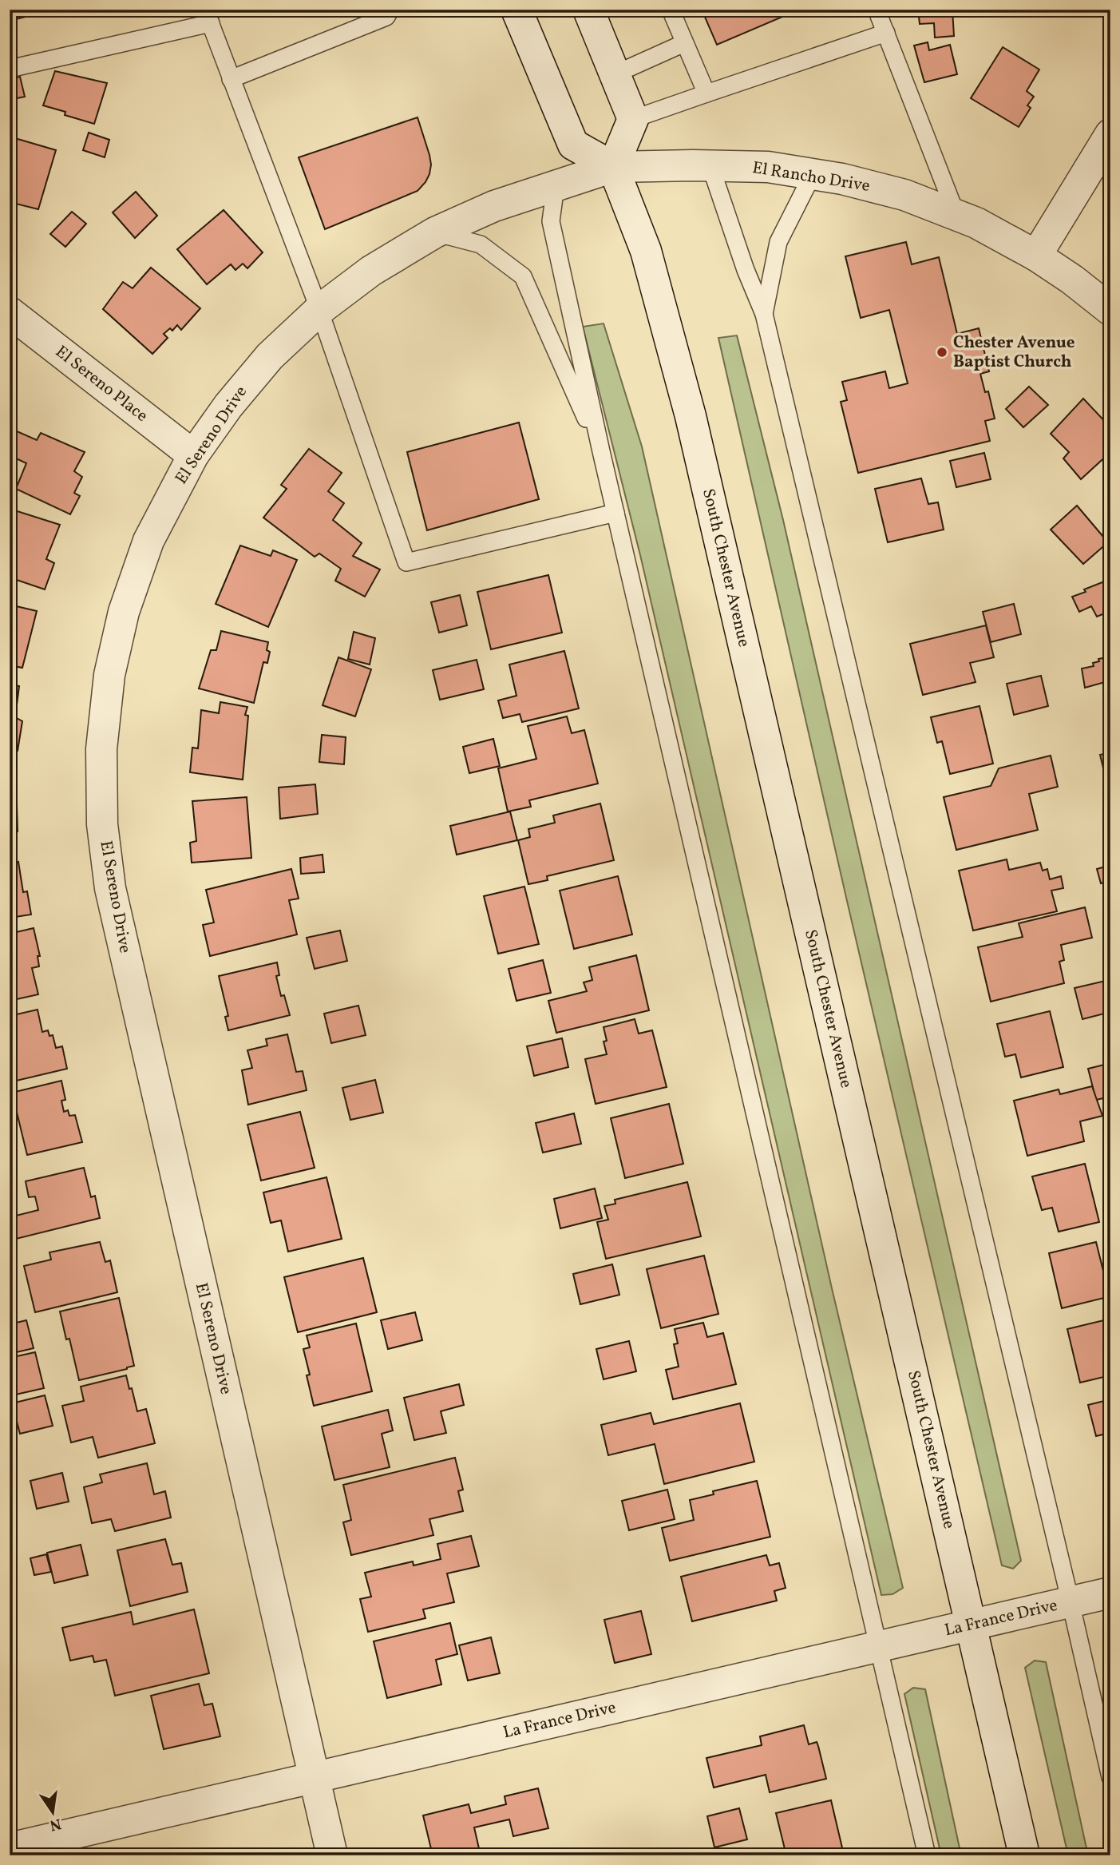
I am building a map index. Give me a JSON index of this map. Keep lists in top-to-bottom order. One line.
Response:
{"streets":{"street":["El Rancho Drive","El Sereno Place","El Sereno Drive","South Chester Avenue","La France Drive"]},"crossings":[["El Rancho Drive","El Sereno Drive"],["El Rancho Drive","South Chester Avenue"],["El Sereno Place","El Sereno Drive"],["El Sereno Drive","South Chester Avenue"],["El Sereno Drive","La France Drive"],["South Chester Avenue","La France Drive"]],"places":["Chester Avenue Baptist Church"],"north":"bottom"}
